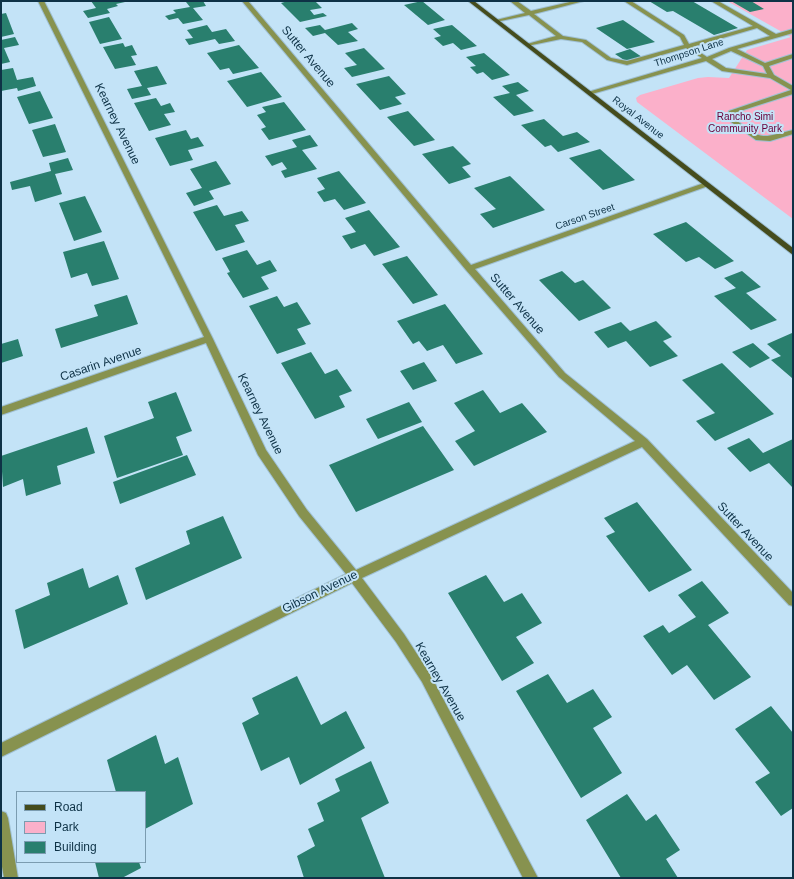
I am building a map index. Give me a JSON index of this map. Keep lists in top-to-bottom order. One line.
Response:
{"streets":{"main road":["Royal Avenue"],"street":["Thompson Lane","Sutter Avenue","Kearney Avenue","Carson Street","Casarin Avenue","Gibson Avenue"]},"crossings":[["Thompson Lane","Royal Avenue"],["Sutter Avenue","Carson Street"],["Sutter Avenue","Gibson Avenue"],["Royal Avenue","Carson Street"],["Kearney Avenue","Casarin Avenue"],["Kearney Avenue","Gibson Avenue"]],"parks":["Rancho Simi Community Park"],"legend":["Road","Park","Building"]}
